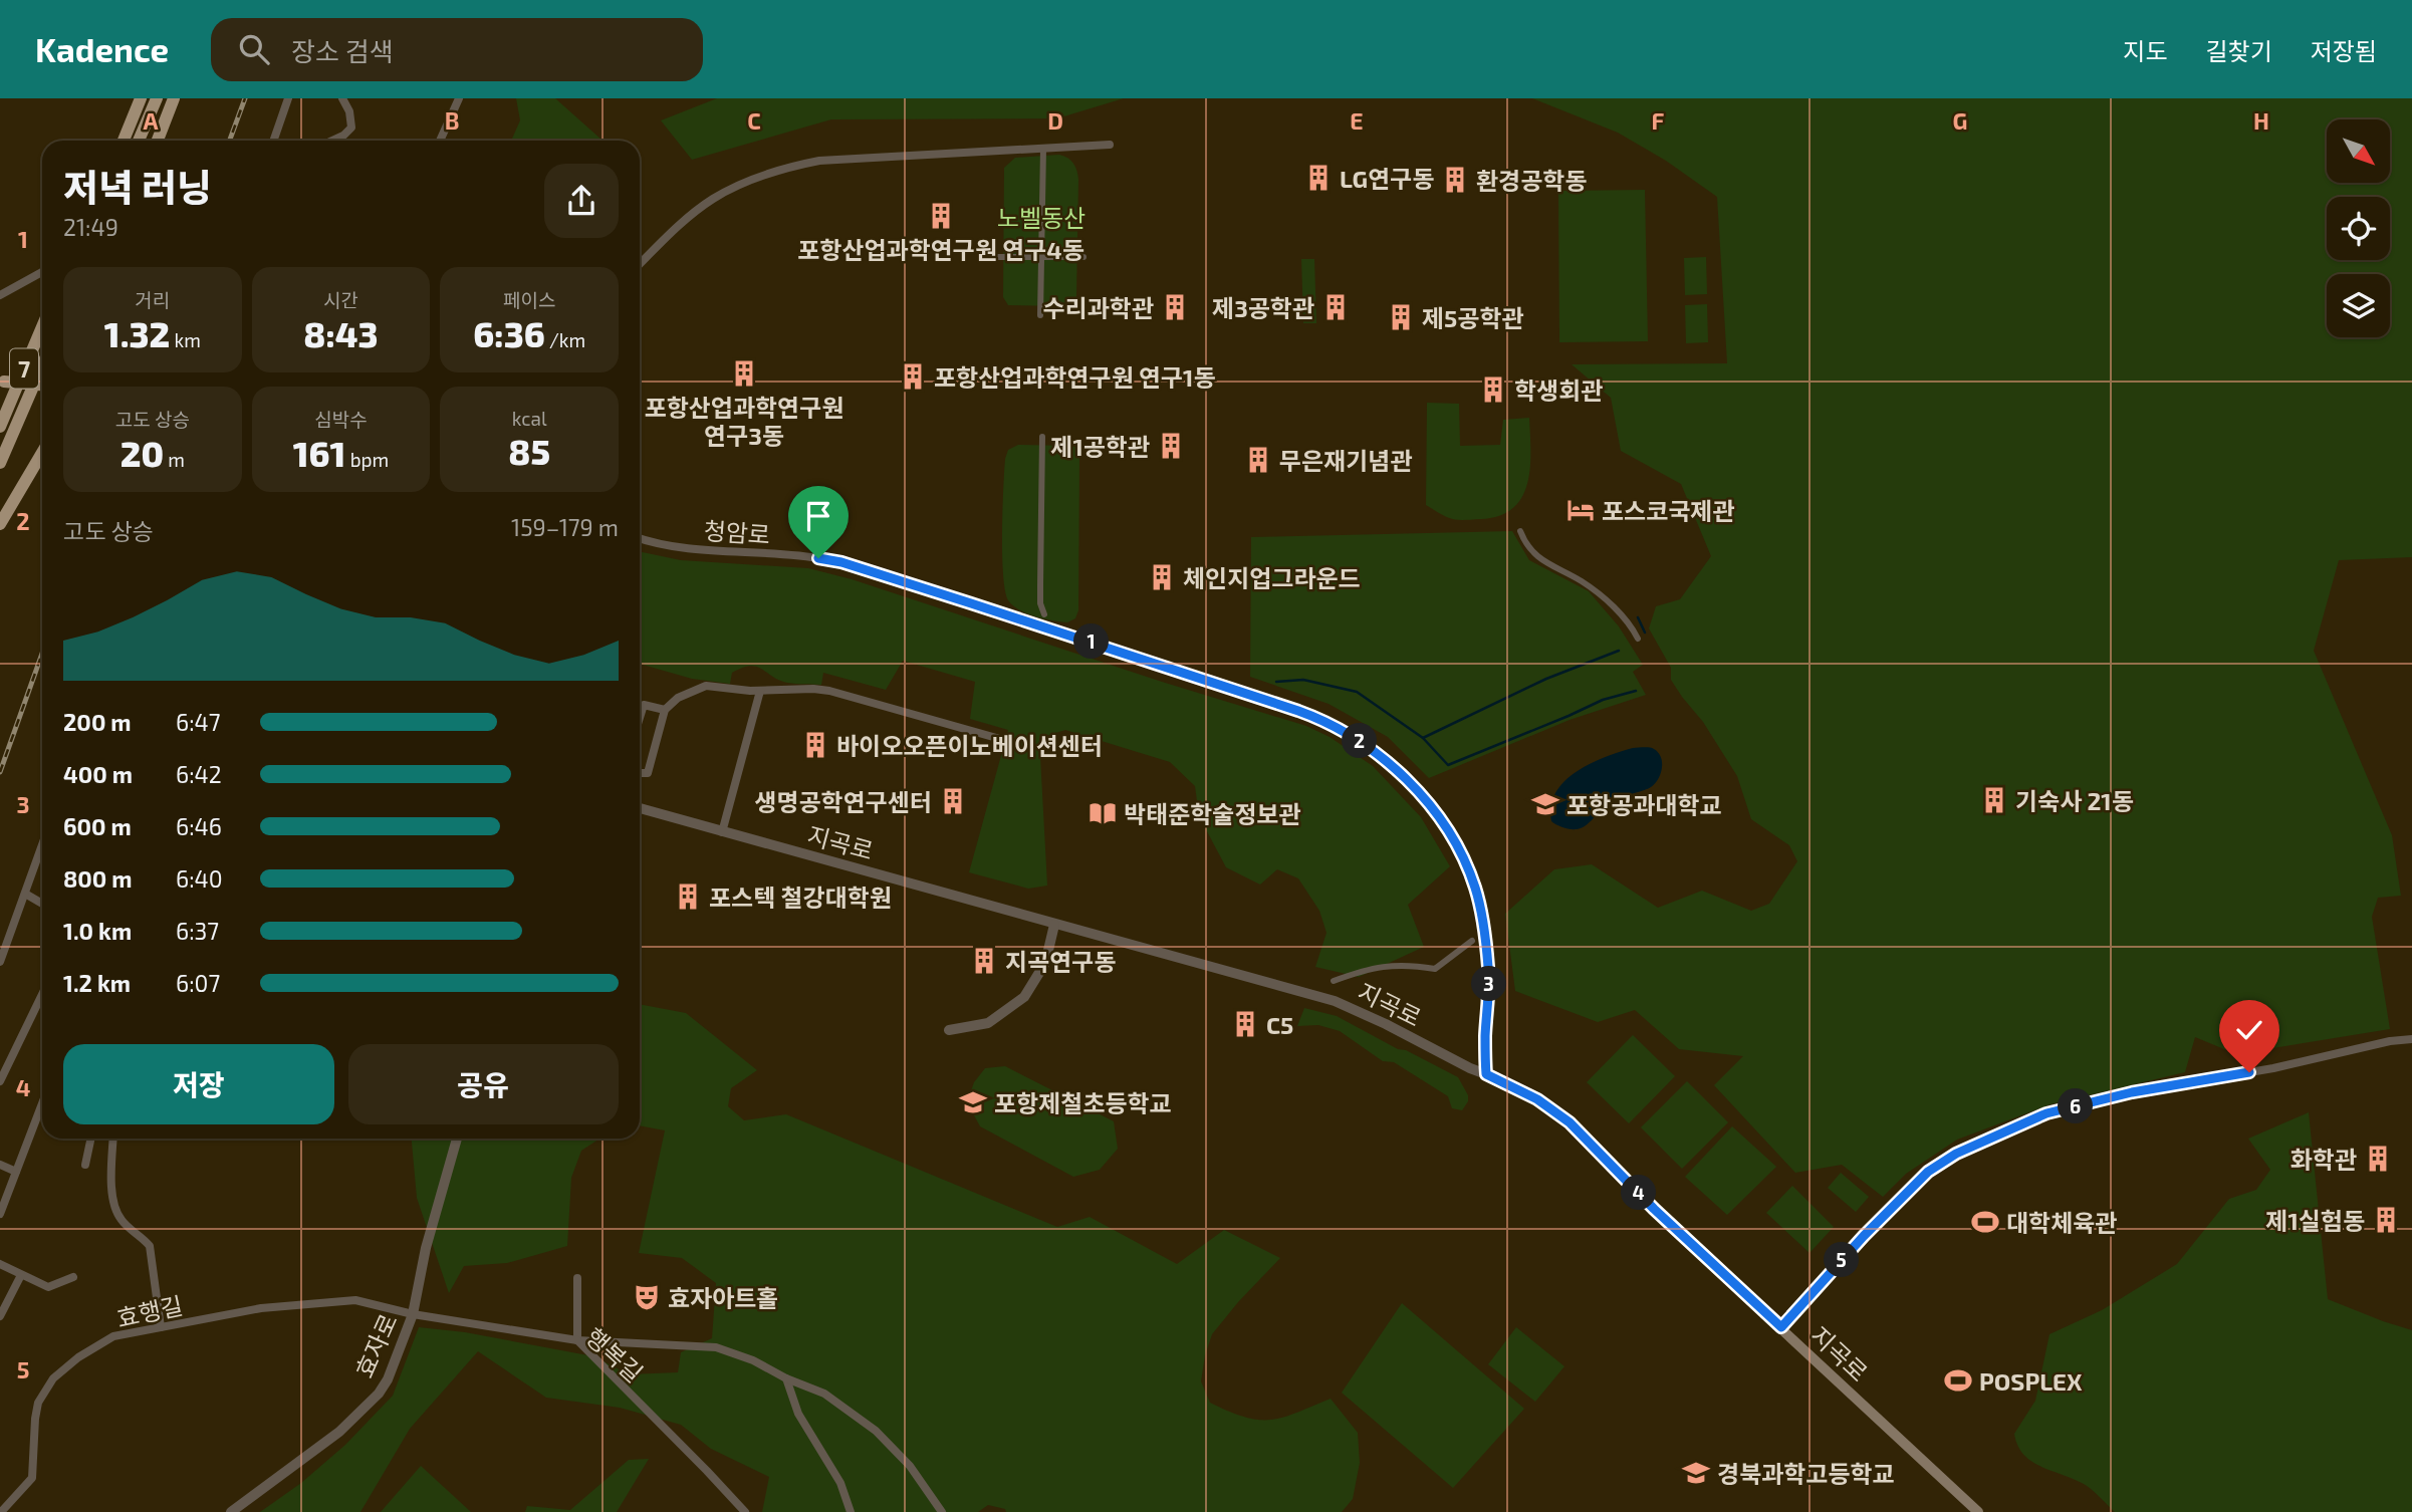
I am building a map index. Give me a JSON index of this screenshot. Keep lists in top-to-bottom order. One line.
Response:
{"streets":{"main road":["7","지곡로"],"street":["청암로","효행길","효자로","행복길"]},"crossings":[["청암로","지곡로"],["효행길","효자로"],["효행길","행복길"],["효자로","행복길"]],"parks":["노벨동산"],"places":{"building":["LG연구동","환경공학동","포항산업과학연구원 연구4동","수리과학관","제3공학관","제5공학관","포항산업과학연구원 연구3동","포항산업과학연구원 연구1동","학생회관","제1공학관","무은재기념관","체인지업그라운드","바이오오픈이노베이션센터","기숙사 21동","생명공학연구센터","포스텍 철강대학원","지곡연구동","C5","화학관","제1실험동"],"hotel":["포스코국제관"],"school or university":["포항공과대학교","포항제철초등학교","경북과학고등학교"],"library":["박태준학술정보관"],"sports":["대학체육관","POSPLEX"],"theatre":["효자아트홀"]},"north":"bottom right","page":{"header":"Kadence","search":"장소 검색","nav":["지도","길찾기","저장됨"],"heading":["저녁 러닝","21:49"],"stats":[["거리","1.32 km"],["시간","8:43"],["페이스","6:36 /km"],["고도 상승","20 m"],["심박수","161 bpm"],["kcal","85"]],"chart":["고도 상승","159–179 m"],"pins":["1","2","3","6","4","5"],"list":[{"name":"200 m","note":"6:47"},{"name":"400 m","note":"6:42"},{"name":"600 m","note":"6:46"},{"name":"800 m","note":"6:40"},{"name":"1.0 km","note":"6:37"},{"name":"1.2 km","note":"6:07"}],"buttons":["저장","공유"]},"grid":{"columns":["A","B","C","D","E","F","G","H"],"rows":["1","2","3","4","5"]}}
